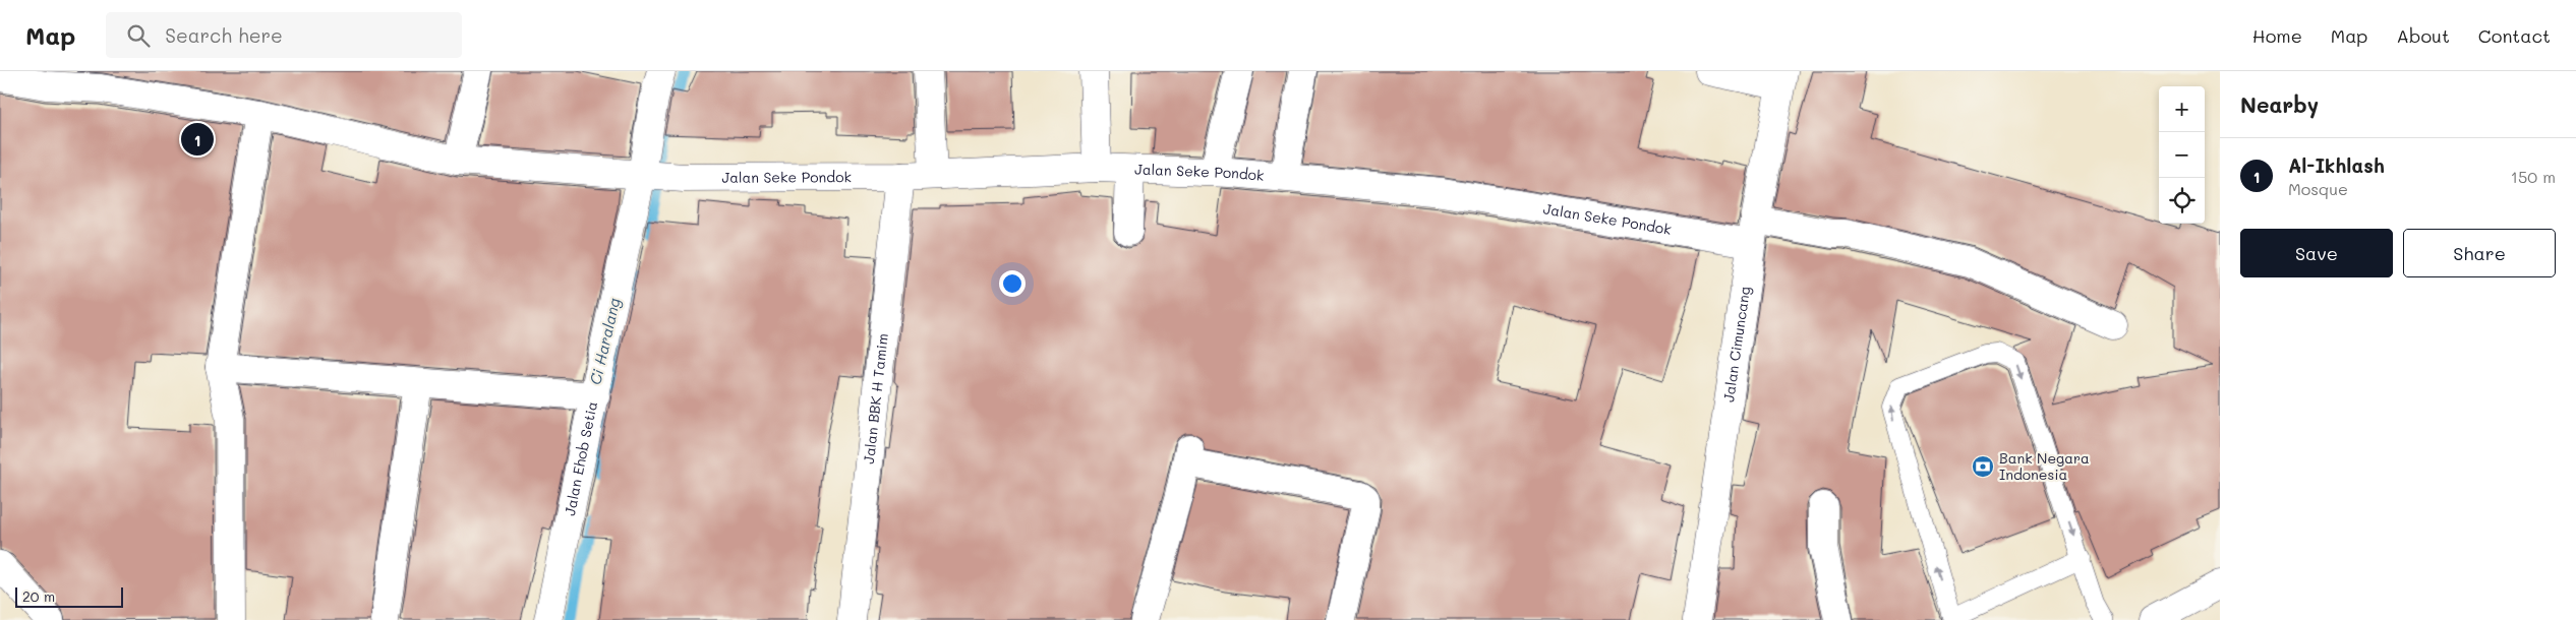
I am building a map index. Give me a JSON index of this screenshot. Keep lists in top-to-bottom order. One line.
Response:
{"streets":{"street":["Jalan Seke Pondok","Jalan Cimuncang","Jalan BBK H Tamim","Jalan Ehob Setia"]},"crossings":[["Jalan Seke Pondok","Jalan Cimuncang"],["Jalan Seke Pondok","Jalan BBK H Tamim"],["Jalan Seke Pondok","Jalan Ehob Setia"]],"water":["Ci Haralang"],"places":{"bank":["Bank Negara Indonesia"]},"scale_bar":"20 m","page":{"header":"Map","search":"Search here","nav":["Home","Map","About","Contact"],"heading":"Nearby","map_buttons":["+","−"],"pins":"1","list":[{"mark":"1","name":"Al-Ikhlash","note":"Mosque","value":"150 m"}],"buttons":["Save","Share"],"scale":"20 m"}}
